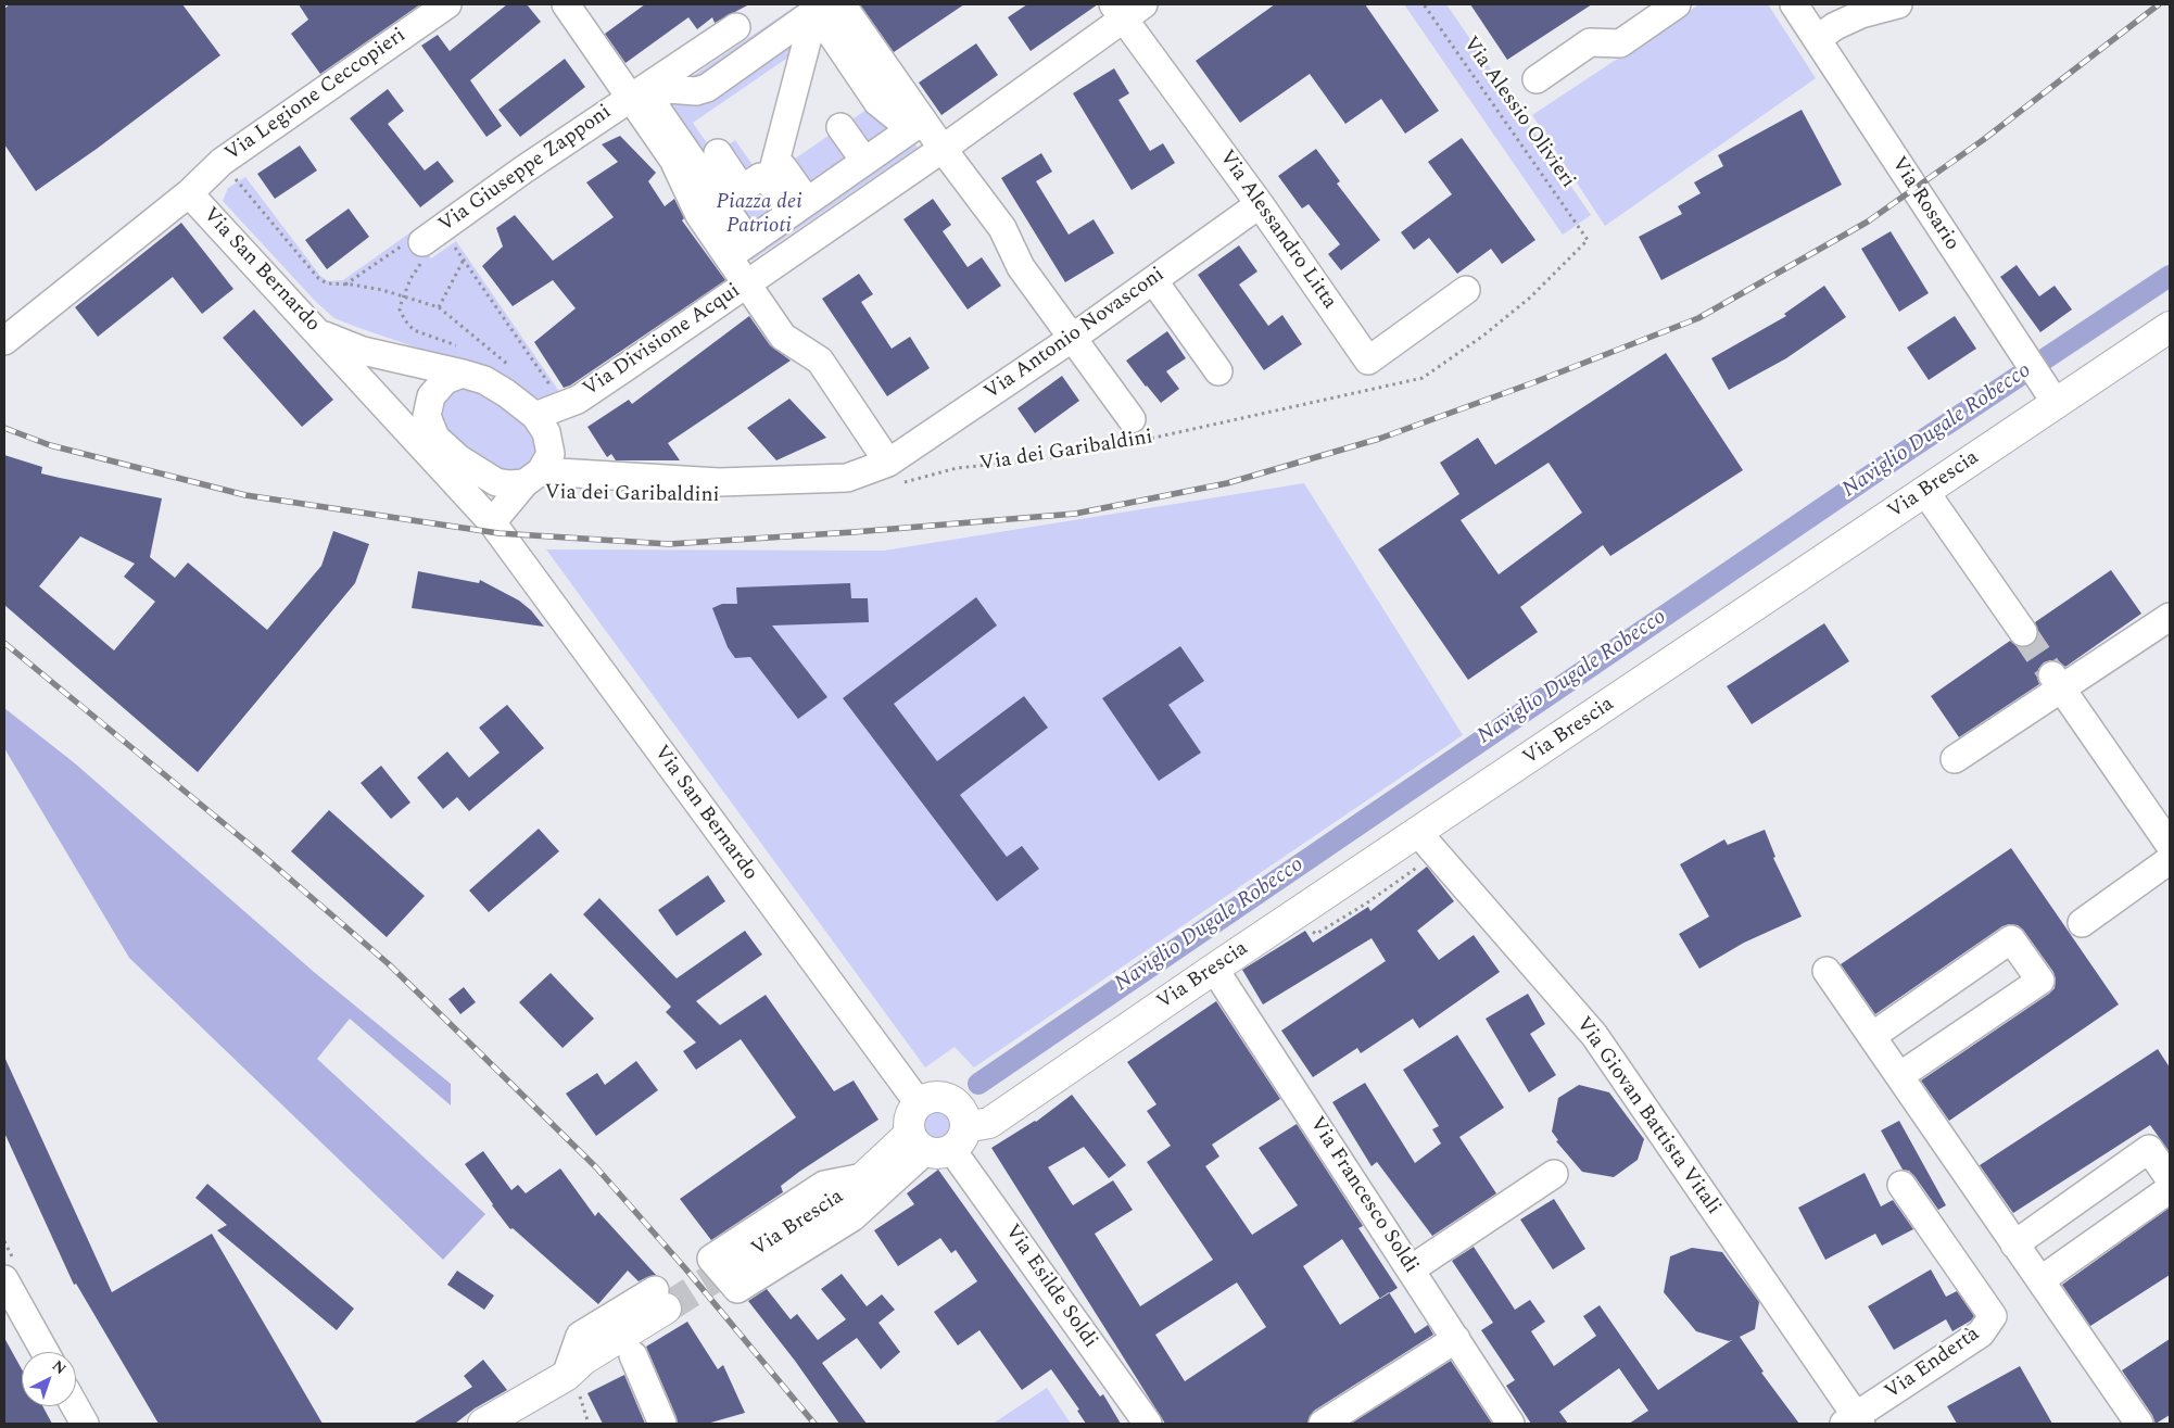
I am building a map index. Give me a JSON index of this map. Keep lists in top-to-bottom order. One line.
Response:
{"streets":{"main road":["Via Brescia"],"street":["Via Legione Ceccopieri","Via Giuseppe Zapponi","Via Rosario","Via Alessandro Litta","Via San Bernardo","Via Antonio Novasconi","Via Divisione Acqui","Via dei Garibaldini","Via Giovan Battista Vitali","Via Francesco Soldi","Via Esilde Soldi","Via Endertà"],"path":["Via Alessio Olivieri"]},"crossings":[["Via Legione Ceccopieri","Via San Bernardo"],["Via Alessio Olivieri","Via dei Garibaldini"],["Via Rosario","Via Brescia"],["Via Alessandro Litta","Via Antonio Novasconi"],["Via San Bernardo","Via dei Garibaldini"],["Via Antonio Novasconi","Via dei Garibaldini"],["Via Brescia","Via Giovan Battista Vitali"],["Via Brescia","Via Francesco Soldi"],["Via Brescia","Via Esilde Soldi"],["Via Giovan Battista Vitali","Via Endertà"]],"water":["Naviglio Dugale Robecco"],"parks":["Piazza dei Patrioti"],"north":"top right"}
